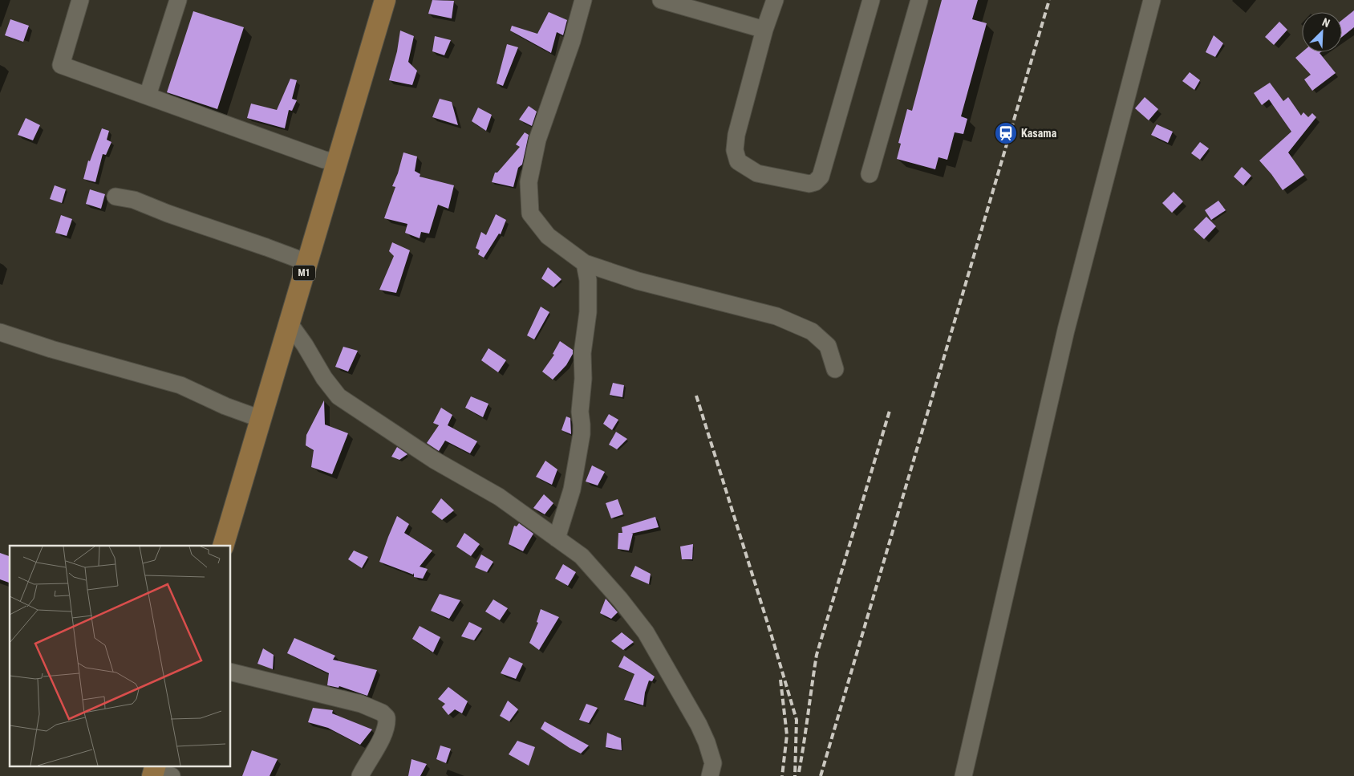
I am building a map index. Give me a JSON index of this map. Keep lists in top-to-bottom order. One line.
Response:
{"streets":{"main road":["M1"]},"places":{"station":["Kasama"]},"north":"top right"}
